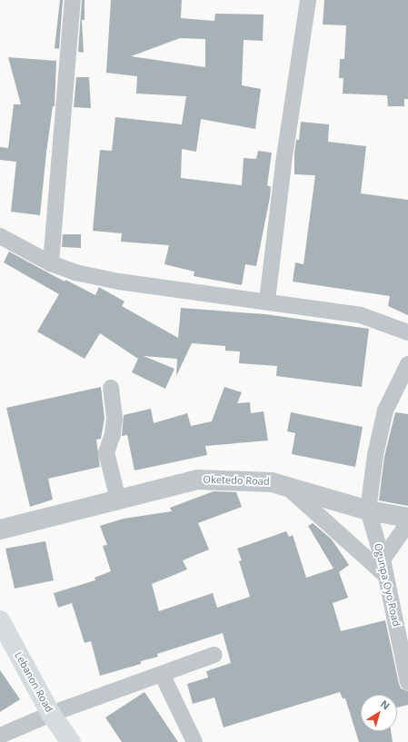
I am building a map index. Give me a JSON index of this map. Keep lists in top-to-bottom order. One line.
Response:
{"streets":{"main road":["Lebanon Road"],"street":["Oketedo Road","Ogunpa Oyo Road"]},"crossings":[["Oketedo Road","Ogunpa Oyo Road"]],"north":"top right"}
